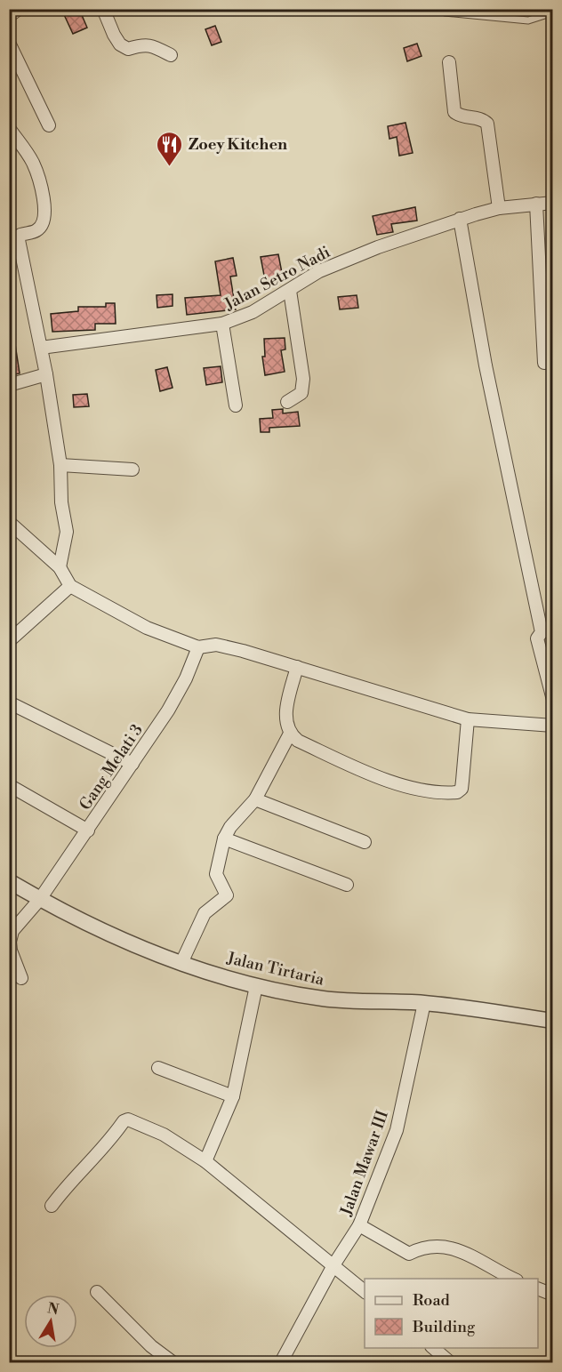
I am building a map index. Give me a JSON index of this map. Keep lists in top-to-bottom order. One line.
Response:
{"streets":{"street":["Jalan Setro Nadi","Gang Melati 3","Jalan Tirtaria","Jalan Mawar III"]},"crossings":[["Gang Melati 3","Jalan Tirtaria"],["Jalan Tirtaria","Jalan Mawar III"]],"places":{"restaurant":["Zoey Kitchen"]},"legend":["Road","Building"],"north":"top"}
